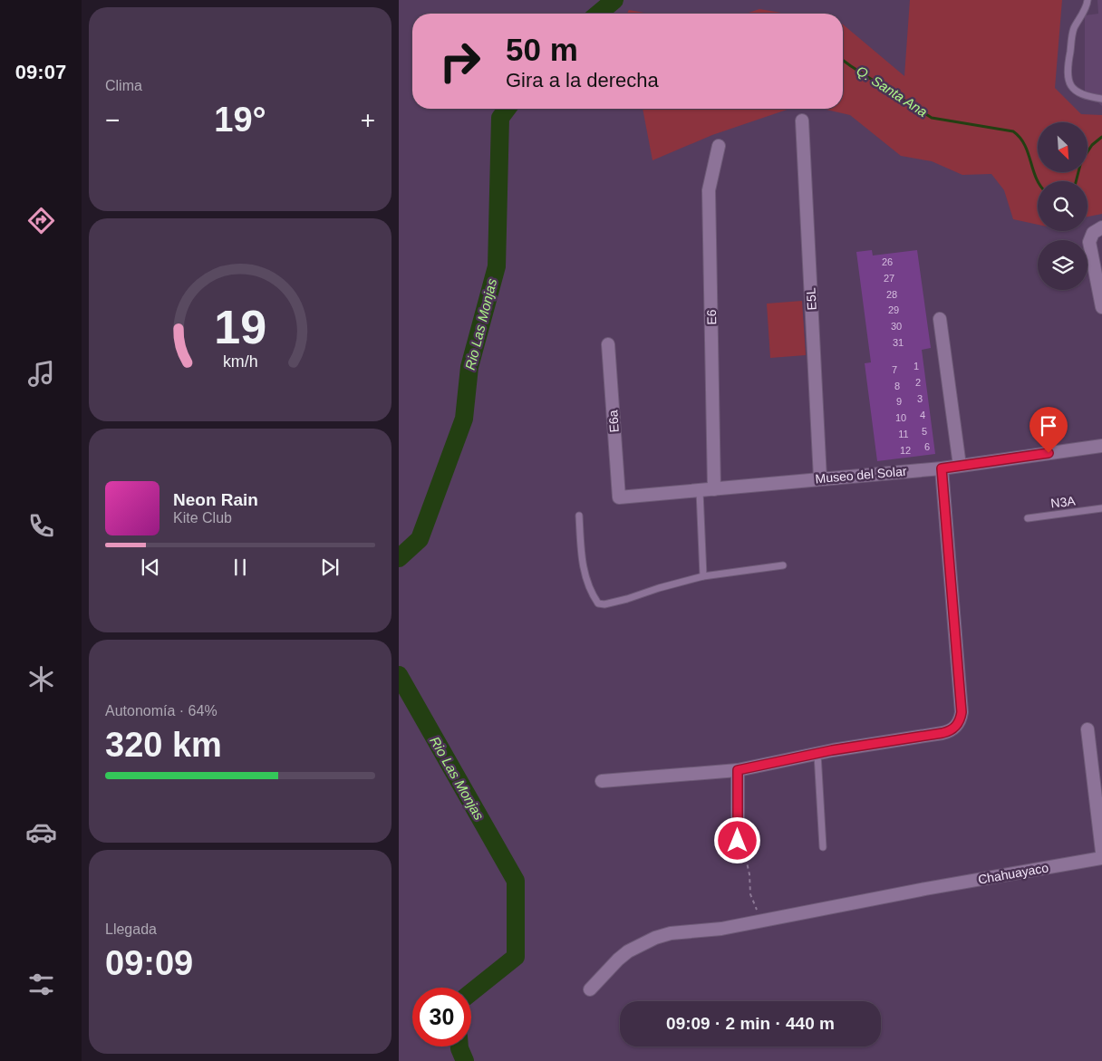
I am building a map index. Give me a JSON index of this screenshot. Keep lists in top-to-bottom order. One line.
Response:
{"streets":{"street":["E5L","E6","E6a","Museo del Solar","Chahuayaco"],"lane":["N3A"]},"crossings":[["E5L","Museo del Solar"],["E6","Museo del Solar"],["E6a","Museo del Solar"]],"water":["Q. Santa Ana","Rio Las Monjas"],"house_numbers":["26","27","28","29","30","31","1","7","2","8","3","9","4","10","5","11","6","12"],"north":"bottom right","page":{"tabs":"09:07","tile":["Clima",["Autonomía · 64%","320 km"],["Llegada","09:09"]],"turn":["50 m","Gira a la derecha"],"heat":["−","19°","+"],"song":["Neon Rain","Kite Club"],"limit":"30","trip":"09:09 · 2 min · 440 m","gauge":["19","km/h"]}}
